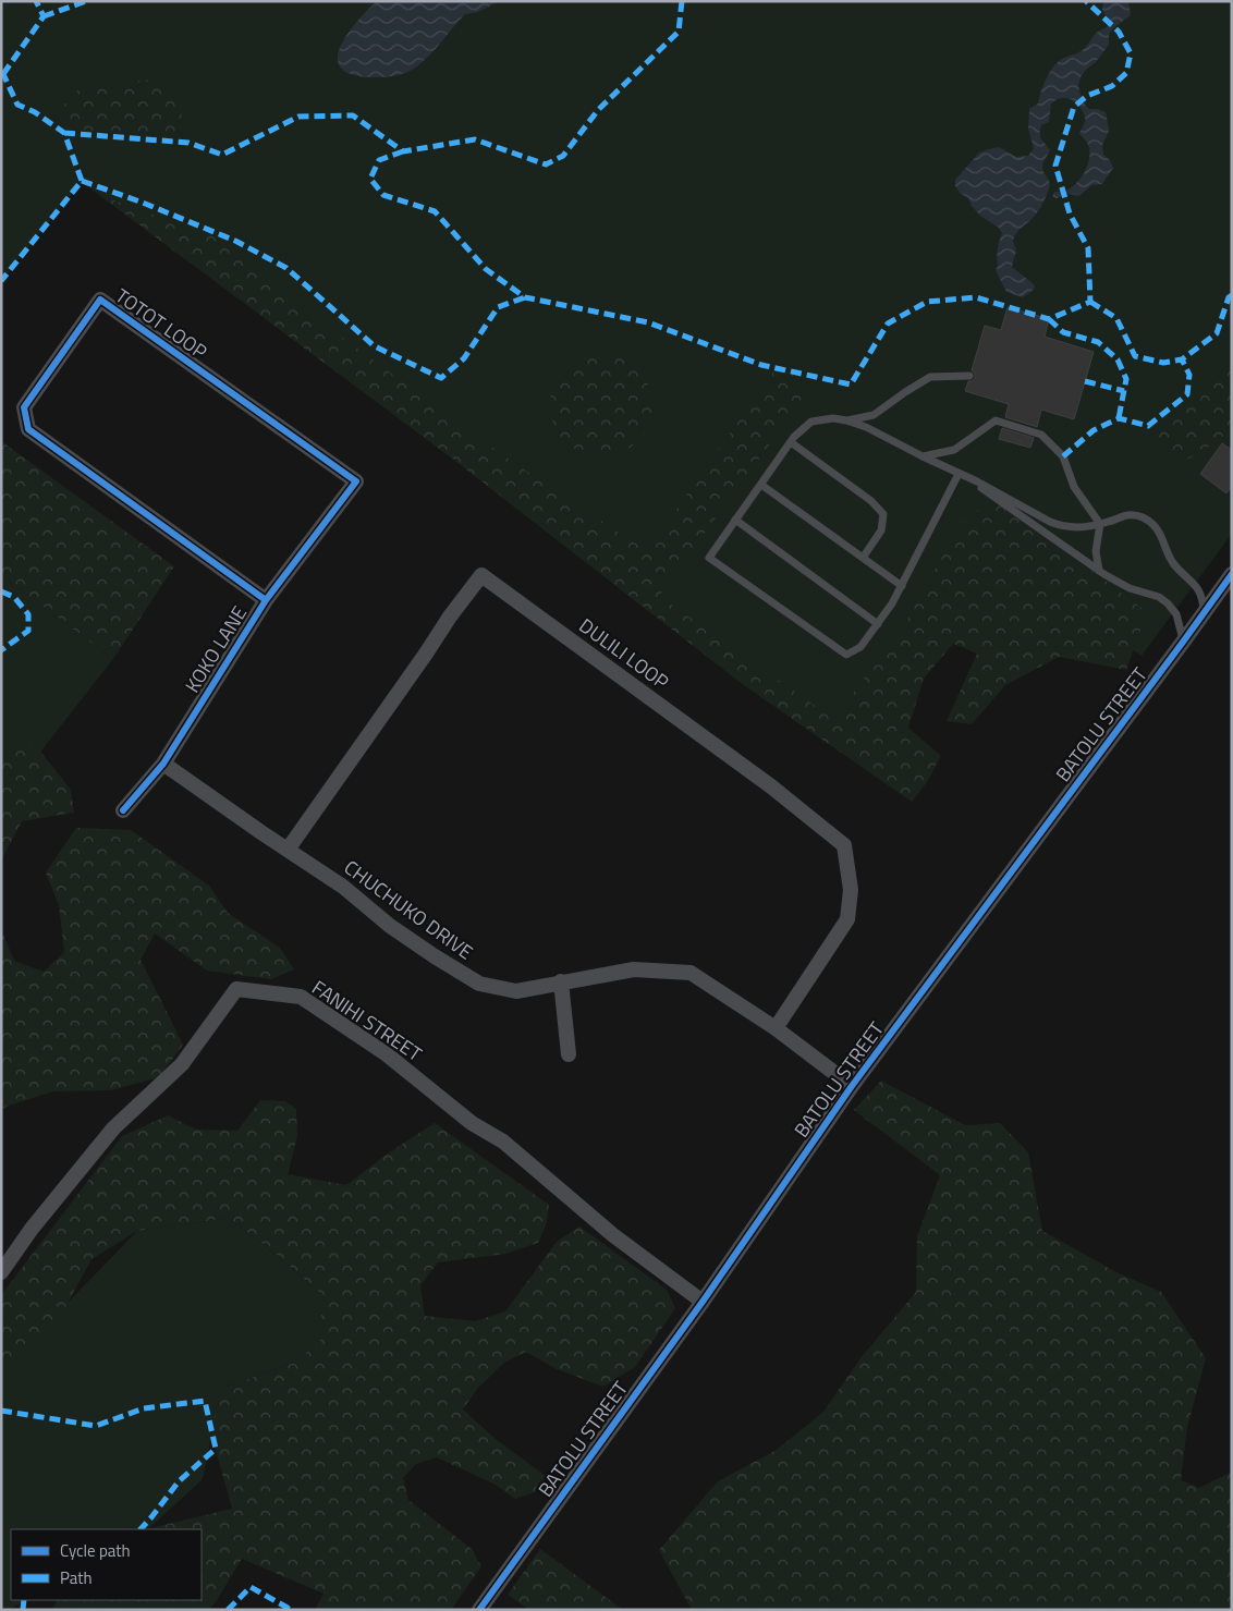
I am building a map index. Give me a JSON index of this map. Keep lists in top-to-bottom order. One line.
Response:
{"streets":{"street":["TOTOT LOOP","KOKO LANE","DULILI LOOP","BATOLU STREET","CHUCHUKO DRIVE","FANIHI STREET"]},"crossings":[["TOTOT LOOP","KOKO LANE"],["KOKO LANE","CHUCHUKO DRIVE"],["DULILI LOOP","CHUCHUKO DRIVE"],["BATOLU STREET","CHUCHUKO DRIVE"],["BATOLU STREET","FANIHI STREET"]],"legend":["Cycle path","Path"]}
